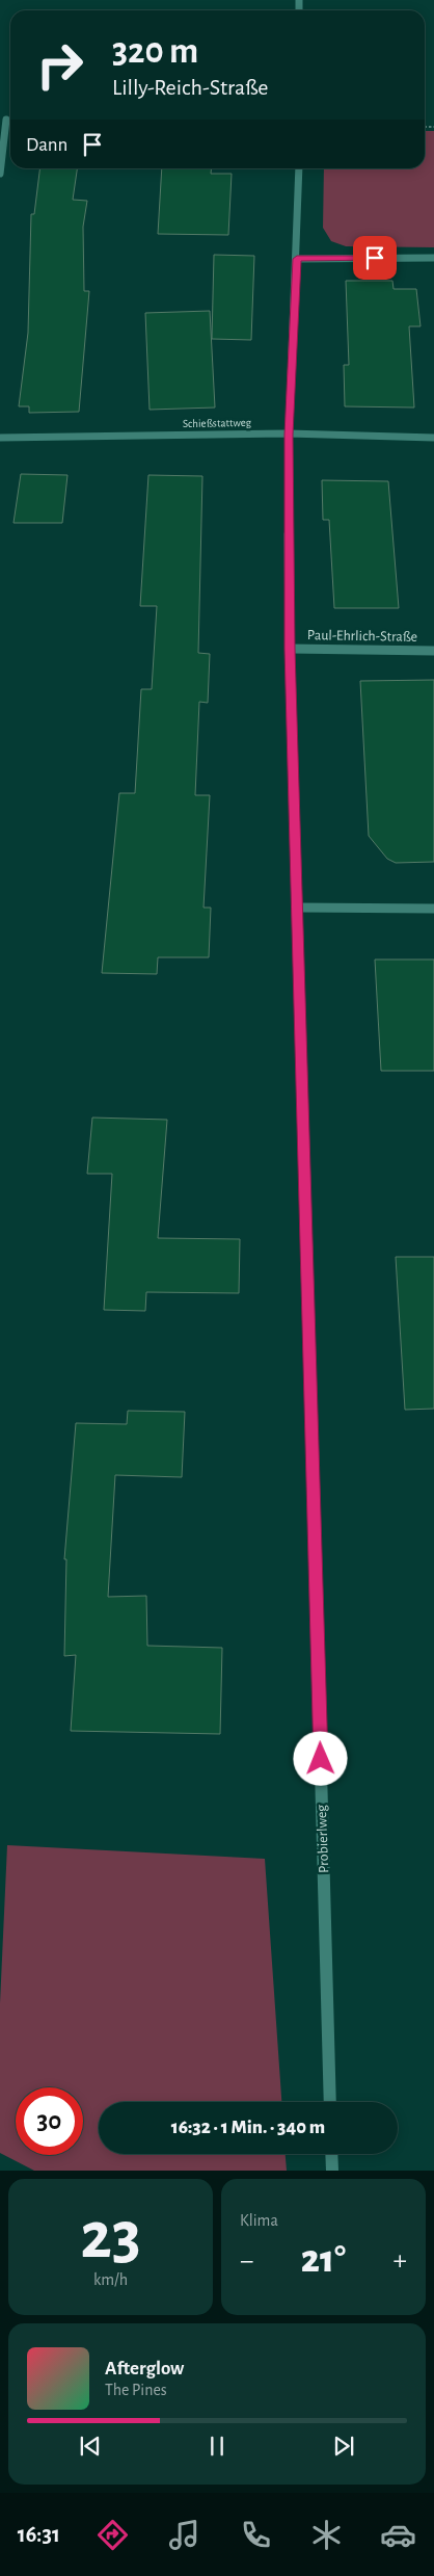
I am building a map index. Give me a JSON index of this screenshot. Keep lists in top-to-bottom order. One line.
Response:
{"streets":{"street":["Schießstattweg","Paul-Ehrlich-Straße","Probierlweg"]},"crossings":[["Schießstattweg","Probierlweg"],["Paul-Ehrlich-Straße","Probierlweg"]],"page":{"turn":["320 m","Lilly-Reich-Straße"],"then":"Dann","limit":"30","trip":"16:32 · 1 Min. · 340 m","tile":[["23","km/h"],"Klima"],"heat":["−","21°","+"],"song":["Afterglow","The Pines"],"tabs":"16:31"}}
